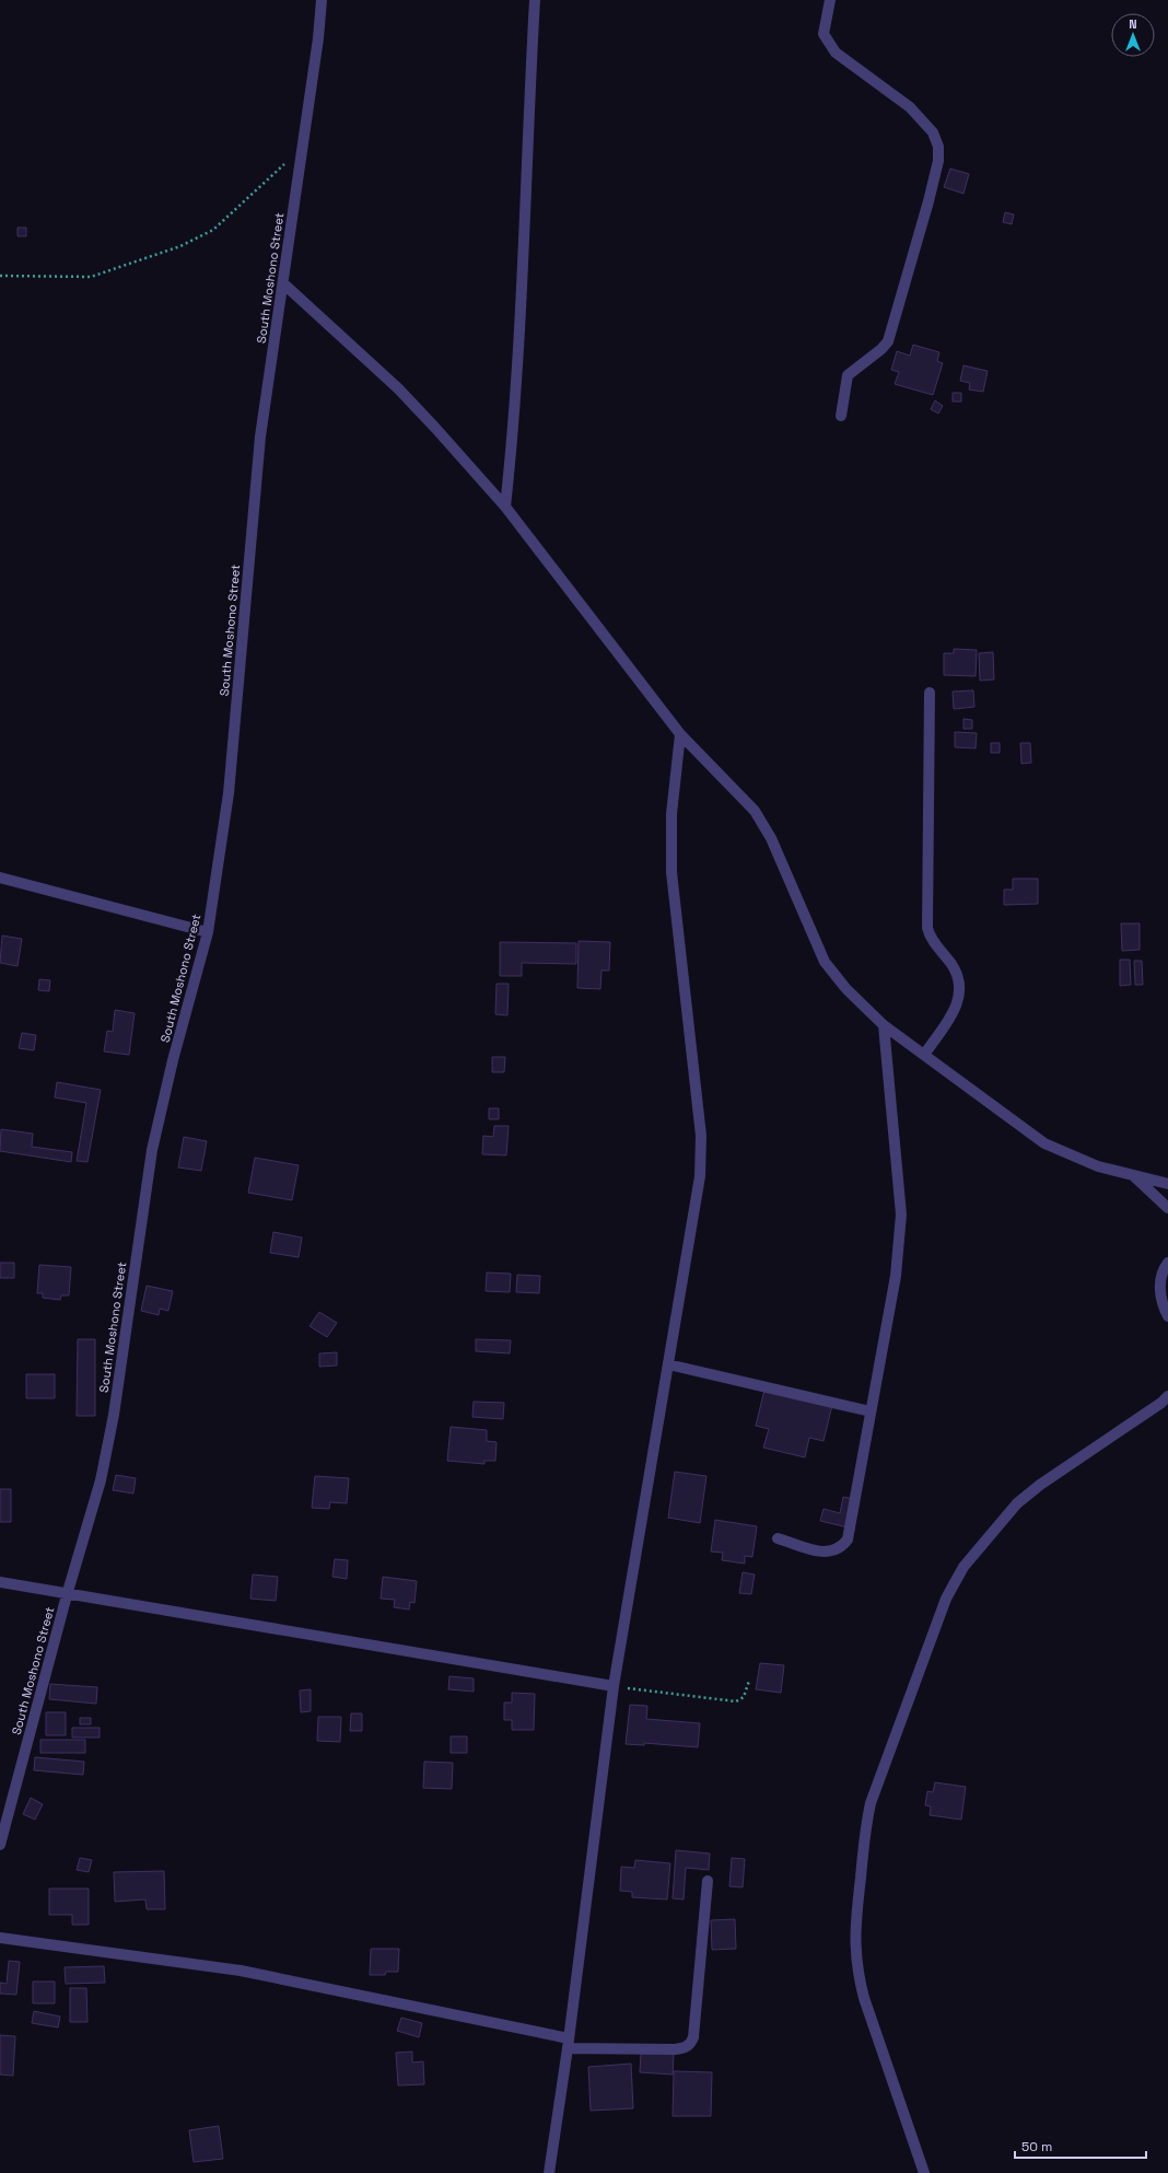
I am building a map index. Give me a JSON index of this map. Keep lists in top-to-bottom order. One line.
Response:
{"streets":{"street":["South Moshono Street"]},"scale_bar":"50 m","north":"top"}
